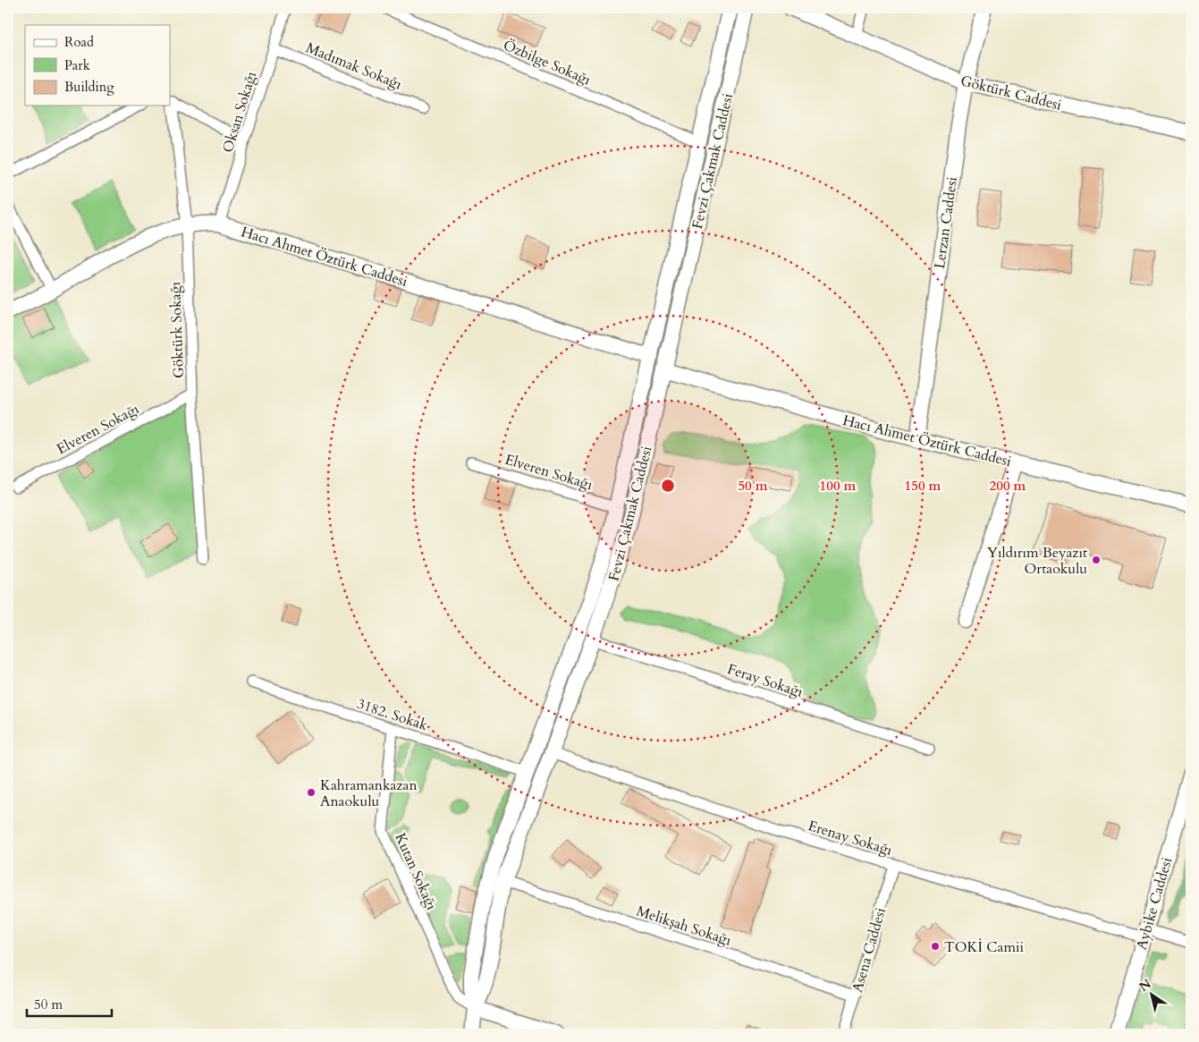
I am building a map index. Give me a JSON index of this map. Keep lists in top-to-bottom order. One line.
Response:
{"streets":{"street":["Özbilge Sokağı","Madımak Sokağı","Göktürk Caddesi","Oksan Sokağı","Fevzi Çakmak Caddesi","Lerzan Caddesi","Hacı Ahmet Öztürk Caddesi","Göktürk Sokağı","Elveren Sokağı","Feray Sokağı","3182. Sokak","Erenay Sokağı","Kutan Sokağı","Aybike Caddesi","Melikşah Sokağı","Asena Caddesi"]},"crossings":[["Özbilge Sokağı","Fevzi Çakmak Caddesi"],["Madımak Sokağı","Oksan Sokağı"],["Göktürk Caddesi","Lerzan Caddesi"],["Oksan Sokağı","Hacı Ahmet Öztürk Caddesi"],["Fevzi Çakmak Caddesi","Hacı Ahmet Öztürk Caddesi"],["Fevzi Çakmak Caddesi","Elveren Sokağı"],["Fevzi Çakmak Caddesi","Feray Sokağı"],["Fevzi Çakmak Caddesi","3182. Sokak"],["Fevzi Çakmak Caddesi","Erenay Sokağı"],["Fevzi Çakmak Caddesi","Kutan Sokağı"],["Fevzi Çakmak Caddesi","Melikşah Sokağı"],["Lerzan Caddesi","Hacı Ahmet Öztürk Caddesi"],["Hacı Ahmet Öztürk Caddesi","Göktürk Sokağı"],["Göktürk Sokağı","Elveren Sokağı"],["3182. Sokak","Kutan Sokağı"],["Erenay Sokağı","Aybike Caddesi"],["Erenay Sokağı","Asena Caddesi"],["Melikşah Sokağı","Asena Caddesi"]],"places":["Yıldırım Beyazıt Ortaokulu","Kahramankazan Anaokulu","TOKİ Camii"],"legend":["Road","Park","Building"],"scale_bar":"50 m","north":"top left","rings":["50 m","100 m","150 m","200 m"]}
